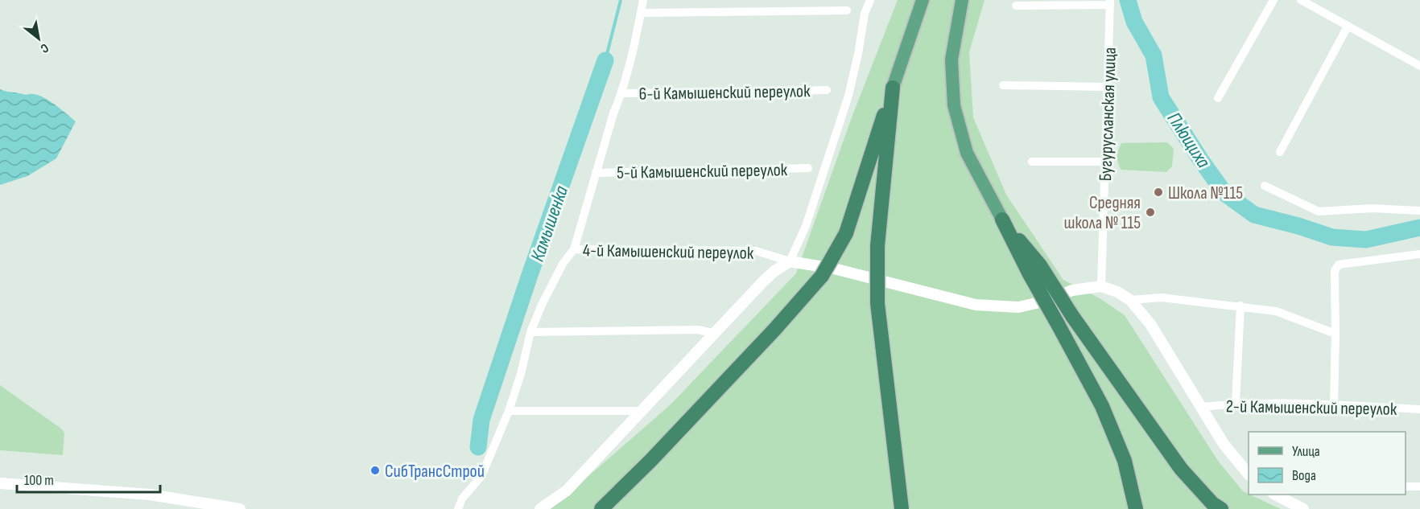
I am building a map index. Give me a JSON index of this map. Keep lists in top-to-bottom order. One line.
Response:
{"streets":{"street":["6-й Камышенский переулок","Бугурусланская улица","5-й Камышенский переулок","4-й Камышенский переулок","2-й Камышенский переулок"]},"water":["Плющиха","Камышенка"],"places":["Школа №115","Средняя школа № 115","СибТрансСтрой"],"legend":["Улица","Вода"],"scale_bar":"100 m","north":"bottom right"}
